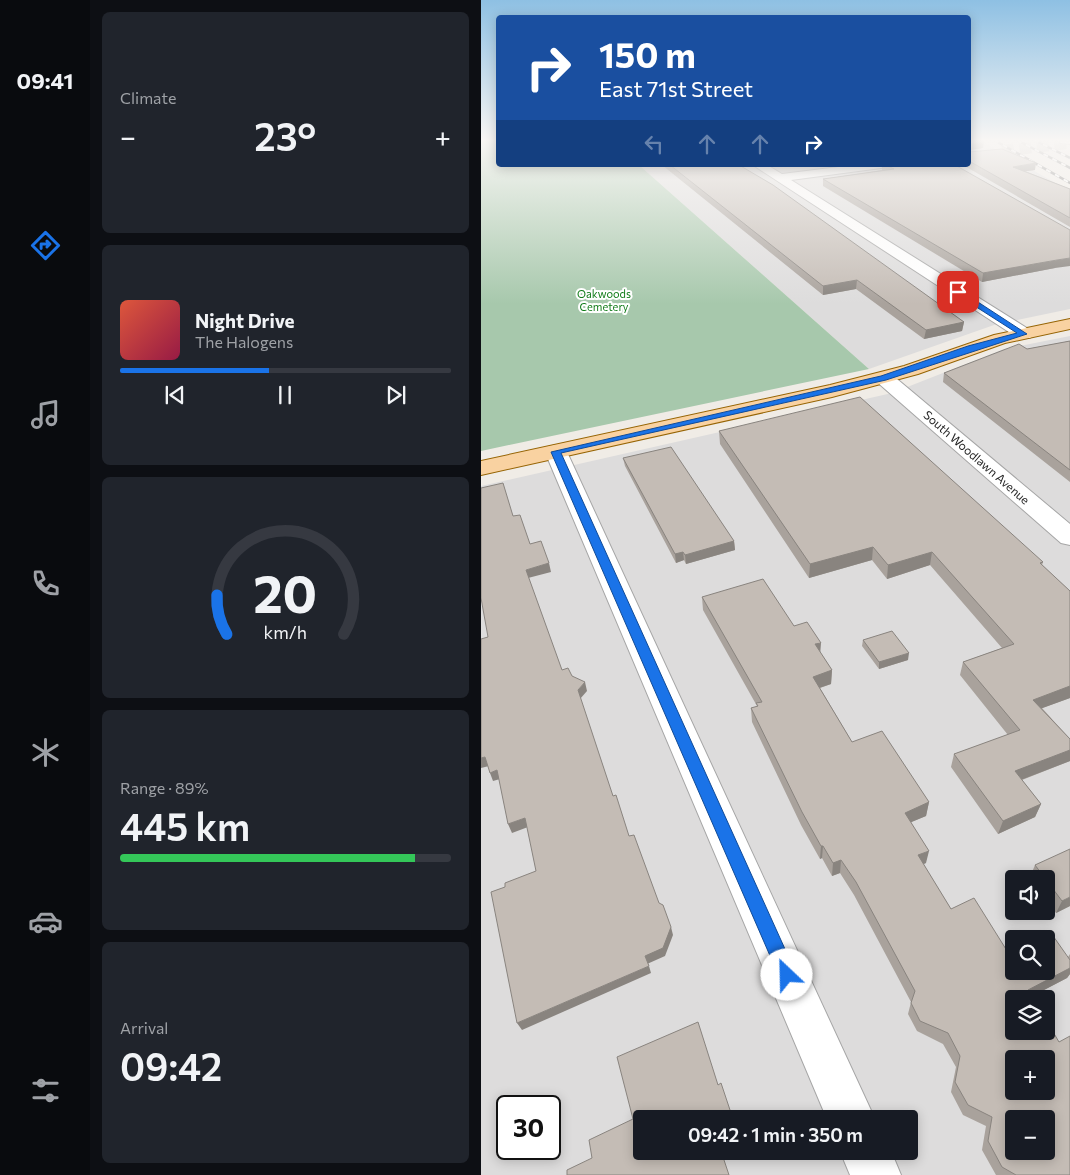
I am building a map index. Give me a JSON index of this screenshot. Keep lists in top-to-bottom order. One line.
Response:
{"streets":{"street":["South Woodlawn Avenue"]},"parks":["Oakwoods Cemetery"],"page":{"tabs":"09:41","tile":["Climate",["Range · 89%","445 km"],["Arrival","09:42"]],"turn":["150 m","East 71st Street"],"heat":["−","23°","+"],"song":["Night Drive","The Halogens"],"map_buttons":["+","−"],"limit":"30","trip":"09:42 · 1 min · 350 m","gauge":["20","km/h"]}}
